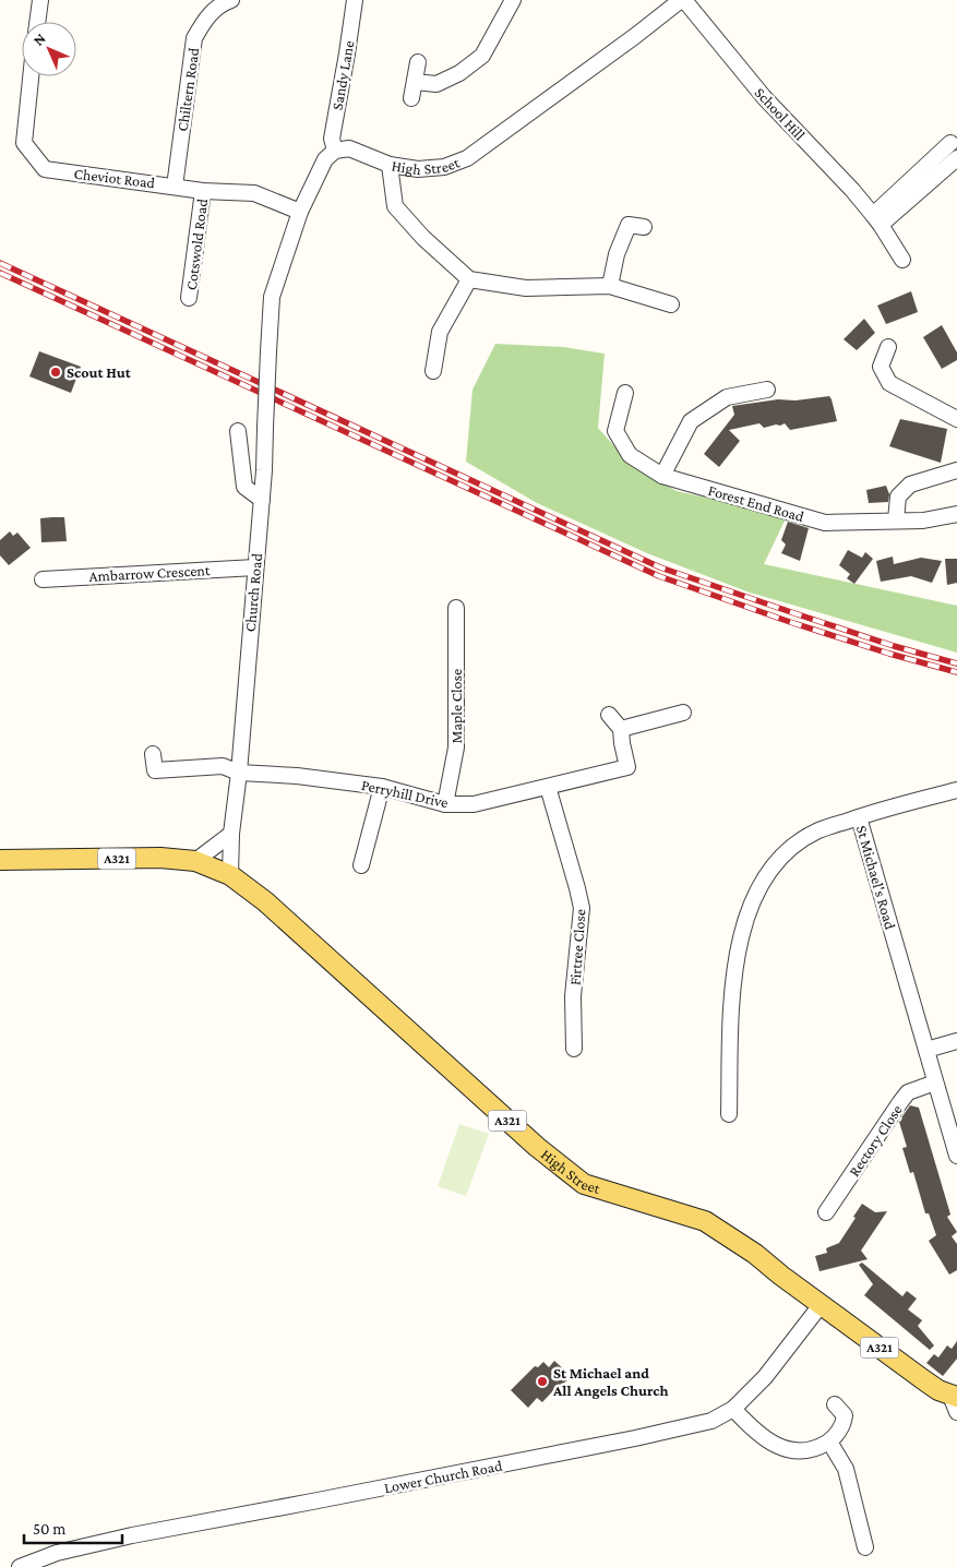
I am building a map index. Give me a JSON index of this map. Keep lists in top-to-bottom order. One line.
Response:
{"streets":{"main road":["High Street","A321"],"street":["Sandy Lane","Chiltern Road","School Hill","Cheviot Road","Cotswold Road","Forest End Road","Ambarrow Crescent","Church Road","Maple Close","Perryhill Drive","St Michael's Road","Firtree Close","Rectory Close","Lower Church Road"]},"crossings":[["Sandy Lane","High Street"],["Chiltern Road","Cheviot Road"],["School Hill","High Street"],["High Street","Church Road"],["High Street","A321"],["High Street","Lower Church Road"],["Cheviot Road","Cotswold Road"],["Cheviot Road","Church Road"],["Ambarrow Crescent","Church Road"],["Church Road","Perryhill Drive"],["Church Road","A321"],["Maple Close","Perryhill Drive"],["Perryhill Drive","Firtree Close"],["St Michael's Road","Rectory Close"]],"places":["Scout Hut","St Michael and All Angels Church"],"scale_bar":"50 m","north":"top left"}
